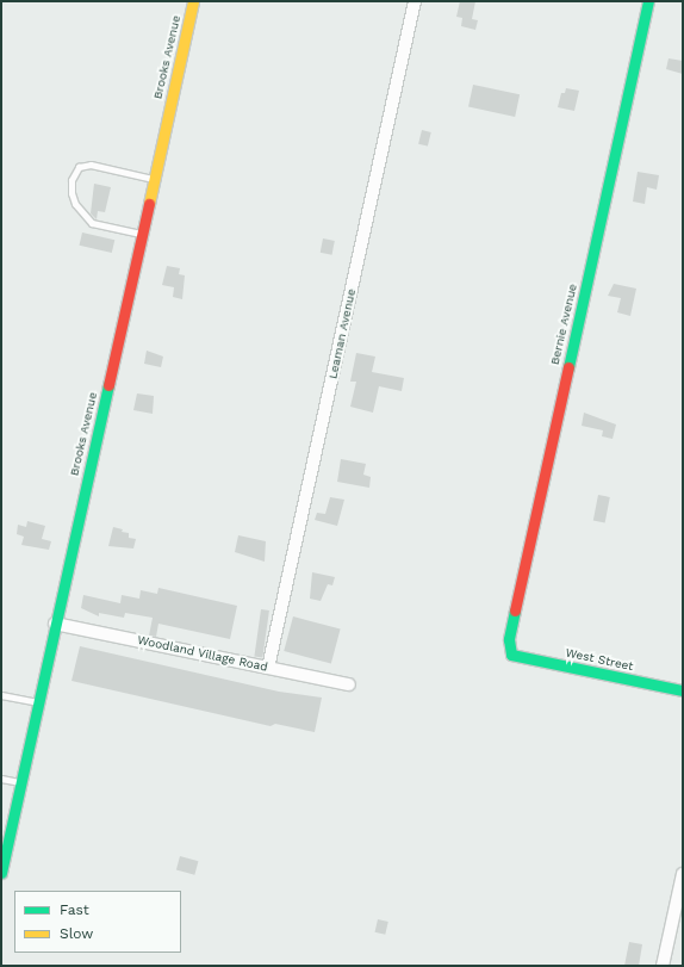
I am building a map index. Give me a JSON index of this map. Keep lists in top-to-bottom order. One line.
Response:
{"streets":{"street":["Brooks Avenue","Bernie Avenue","Leaman Avenue","Woodland Village Road","West Street"]},"crossings":[["Brooks Avenue","Woodland Village Road"],["Bernie Avenue","West Street"],["Leaman Avenue","Woodland Village Road"]],"legend":["Fast","Slow"]}
